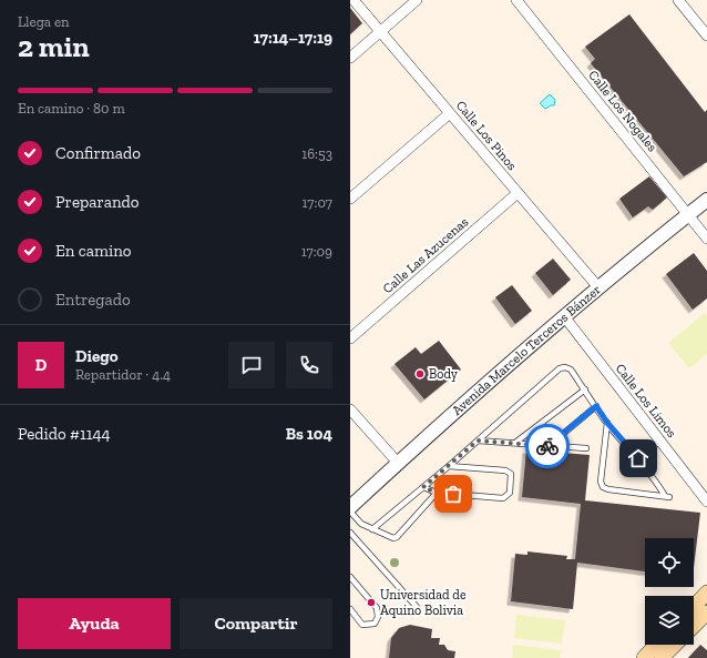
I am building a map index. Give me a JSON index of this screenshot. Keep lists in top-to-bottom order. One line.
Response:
{"streets":{"street":["Calle Los Nogales","Calle Los Pinos","Calle Las Azucenas","Avenida Marcelo Terceros Bánzer","Calle Los Limos"]},"crossings":[["Calle Los Nogales","Avenida Marcelo Terceros Bánzer"],["Calle Los Pinos","Calle Las Azucenas"],["Calle Los Pinos","Avenida Marcelo Terceros Bánzer"],["Avenida Marcelo Terceros Bánzer","Calle Los Limos"]],"places":["Body","Universidad de Aquino Bolivia"],"page":{"heading":["2 min","Llega en","17:14–17:19"],"panel":["Diego","Repartidor · 4.4","Pedido #1144","Bs 104"],"bar":"En camino · 80 m","list":[["Confirmado","16:53"],["Preparando","17:07"],["En camino","17:09"],"Entregado"],"round":"D","buttons":["Ayuda","Compartir"]}}
